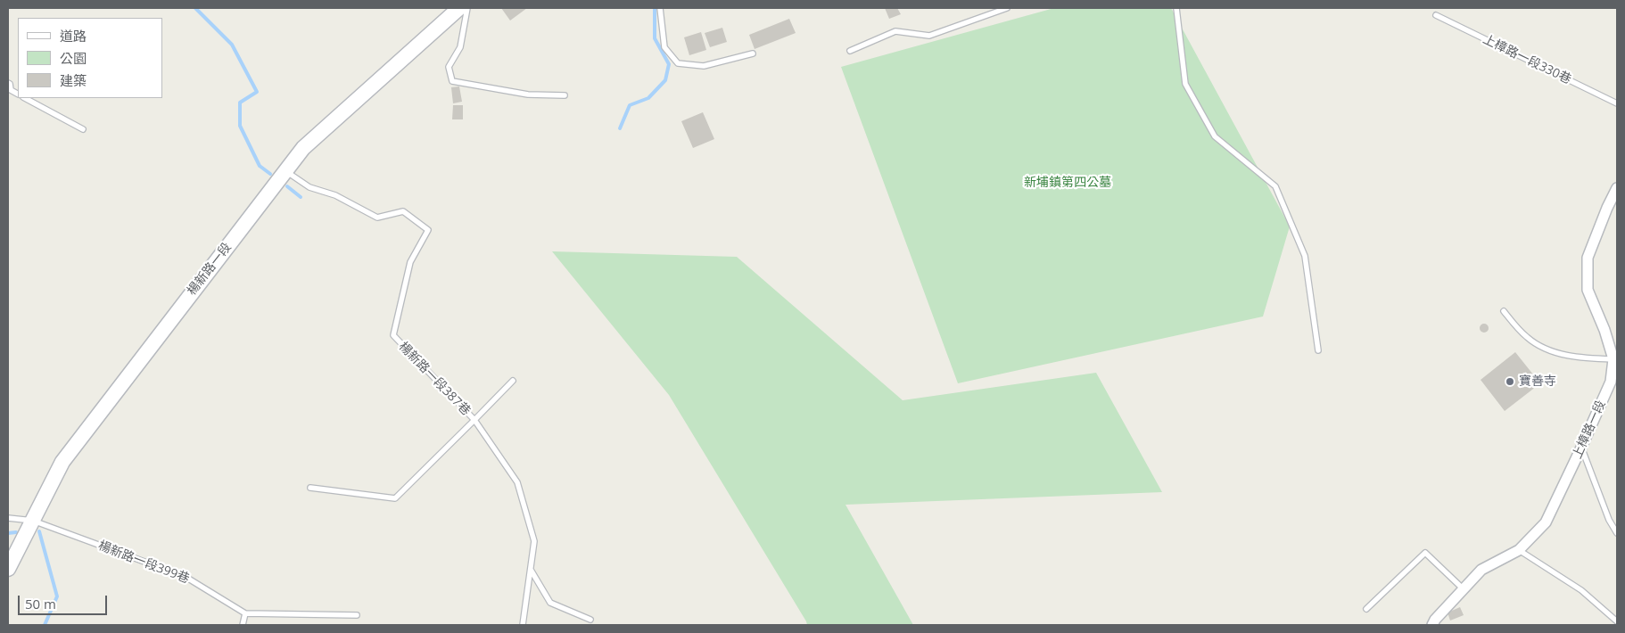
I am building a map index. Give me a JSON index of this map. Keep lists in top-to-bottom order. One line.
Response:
{"streets":{"main road":["楊新路一段"],"street":["上樟路一段"],"lane":["上樟路一段330巷","楊新路一段387巷","楊新路一段399巷"]},"crossings":[["楊新路一段","楊新路一段387巷"],["楊新路一段","楊新路一段399巷"]],"parks":["新埔鎮第四公墓"],"places":["寶善寺"],"legend":["道路","公園","建築"],"scale_bar":"50 m"}
